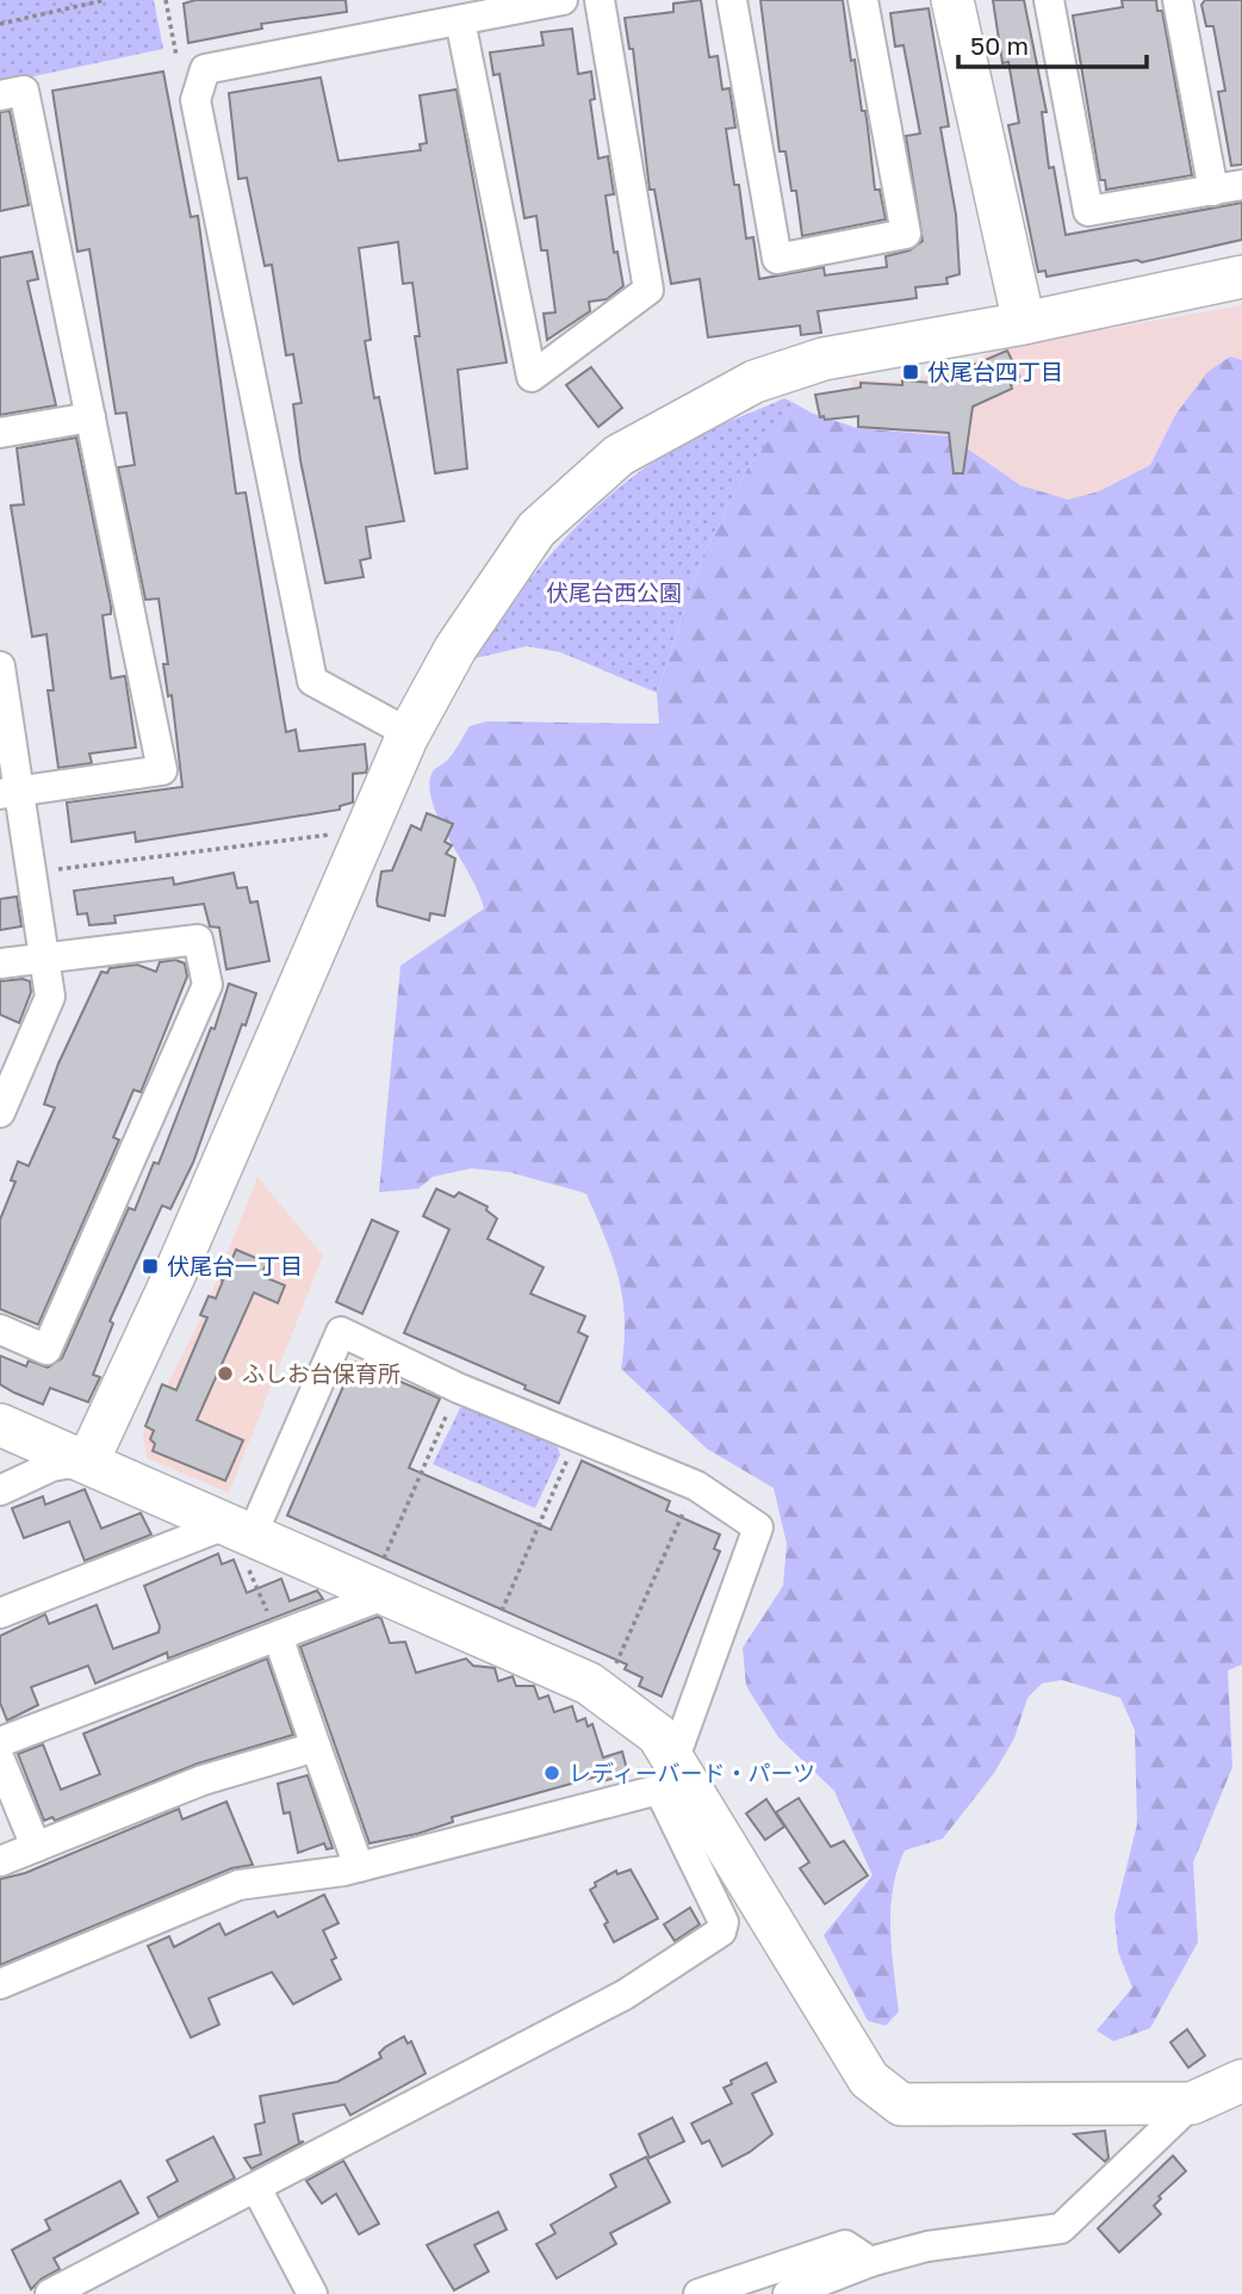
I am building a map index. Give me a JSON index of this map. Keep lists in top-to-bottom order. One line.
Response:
{"parks":["伏尾台⻄公園"],"places":{"transit":["伏尾台四丁目","伏尾台一丁目"],"other":["ふしお台保育所","レディーバード・パーツ"]},"scale_bar":"50 m"}
